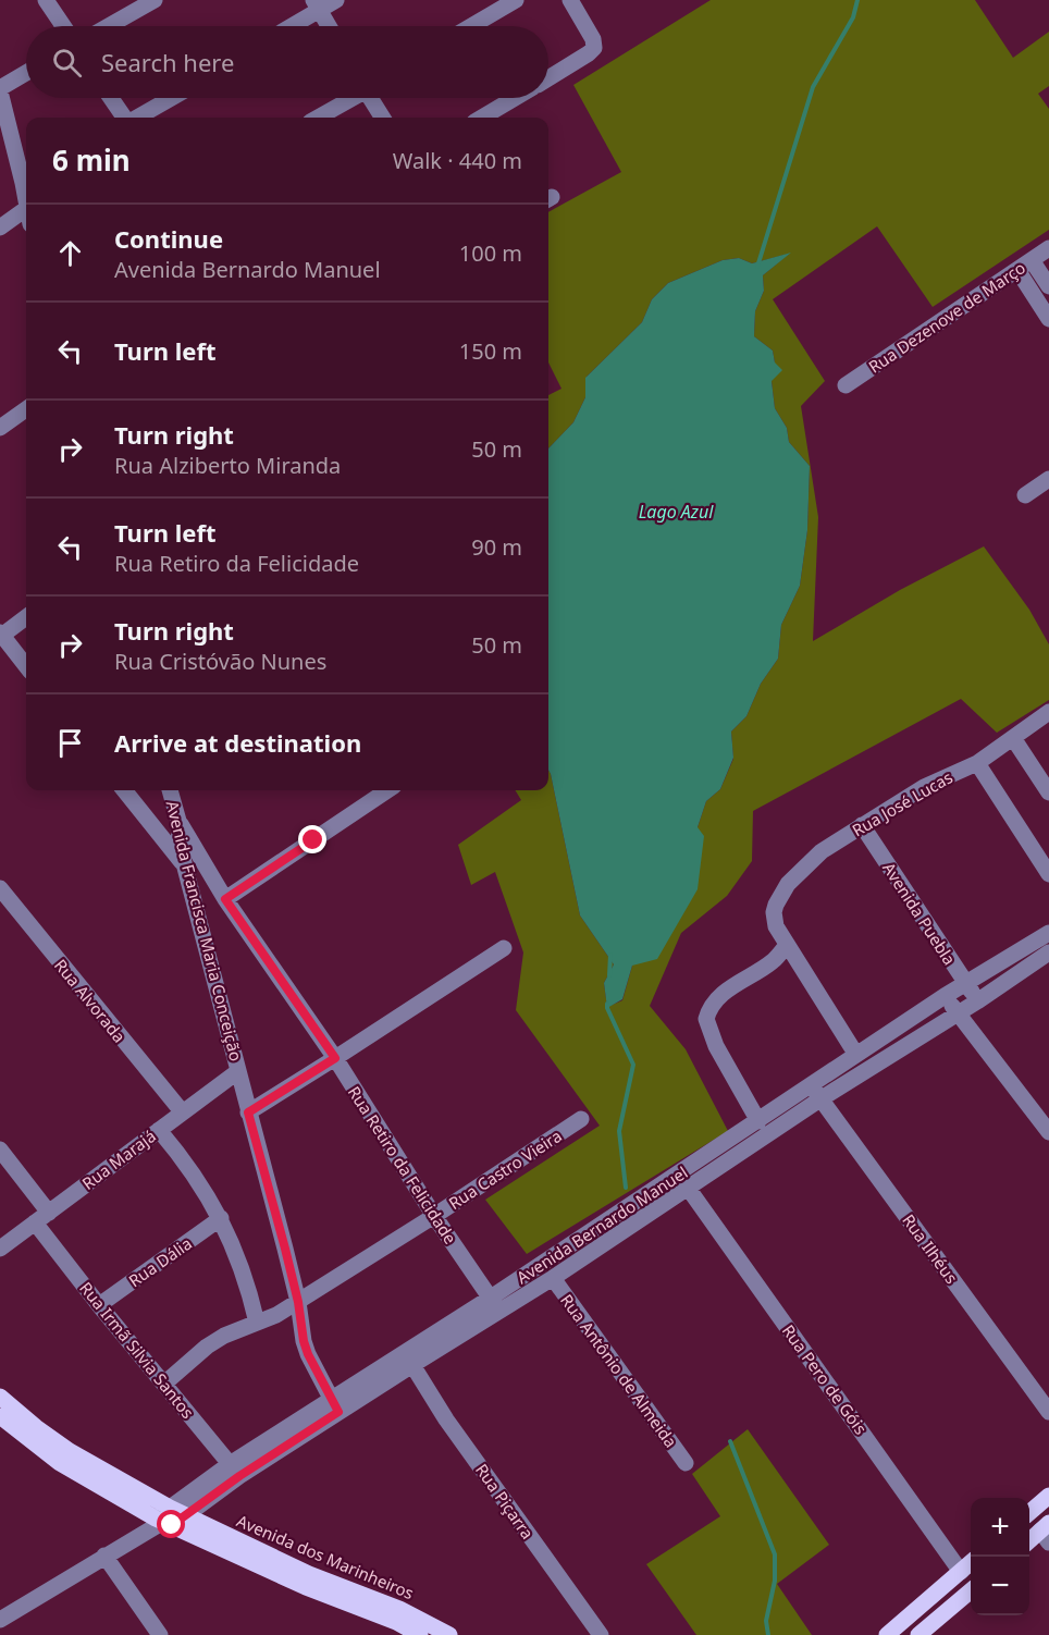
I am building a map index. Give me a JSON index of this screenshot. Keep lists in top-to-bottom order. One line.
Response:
{"streets":{"main road":["Avenida dos Marinheiros"],"street":["Rua Dezenove de Março","Rua José Lucas","Avenida Puebla","Avenida Francisca Maria Conceição","Rua Alvorada","Rua Marajá","Rua Retiro da Felicidade","Rua Castro Vieira","Avenida Bernardo Manuel","Rua Ilhéus","Rua Dália","Rua Irmã Silvia Santos","Rua Antônio de Almeida","Rua Pero de Góis","Rua Piçarra"]},"crossings":[["Rua José Lucas","Avenida Puebla"],["Avenida Puebla","Avenida Bernardo Manuel"],["Avenida Francisca Maria Conceição","Rua Marajá"],["Avenida Francisca Maria Conceição","Rua Retiro da Felicidade"],["Avenida Francisca Maria Conceição","Rua Castro Vieira"],["Avenida Francisca Maria Conceição","Avenida Bernardo Manuel"],["Rua Alvorada","Rua Marajá"],["Rua Marajá","Rua Irmã Silvia Santos"],["Rua Retiro da Felicidade","Rua Castro Vieira"],["Rua Retiro da Felicidade","Avenida Bernardo Manuel"],["Rua Castro Vieira","Rua Irmã Silvia Santos"],["Avenida Bernardo Manuel","Rua Ilhéus"],["Avenida Bernardo Manuel","Rua Irmã Silvia Santos"],["Avenida Bernardo Manuel","Rua Antônio de Almeida"],["Avenida Bernardo Manuel","Rua Pero de Góis"],["Avenida Bernardo Manuel","Rua Piçarra"],["Avenida Bernardo Manuel","Avenida dos Marinheiros"],["Rua Dália","Rua Irmã Silvia Santos"]],"water":["Lago Azul"],"page":{"search":"Search here","heading":["6 min","Walk · 440 m"],"list":[["Continue","Avenida Bernardo Manuel","100 m"],["Turn left","150 m"],["Turn right","Rua Alziberto Miranda","50 m"],["Turn left","Rua Retiro da Felicidade","90 m"],["Turn right","Rua Cristóvão Nunes","50 m"],"Arrive at destination"],"map_buttons":["+","−"]}}
